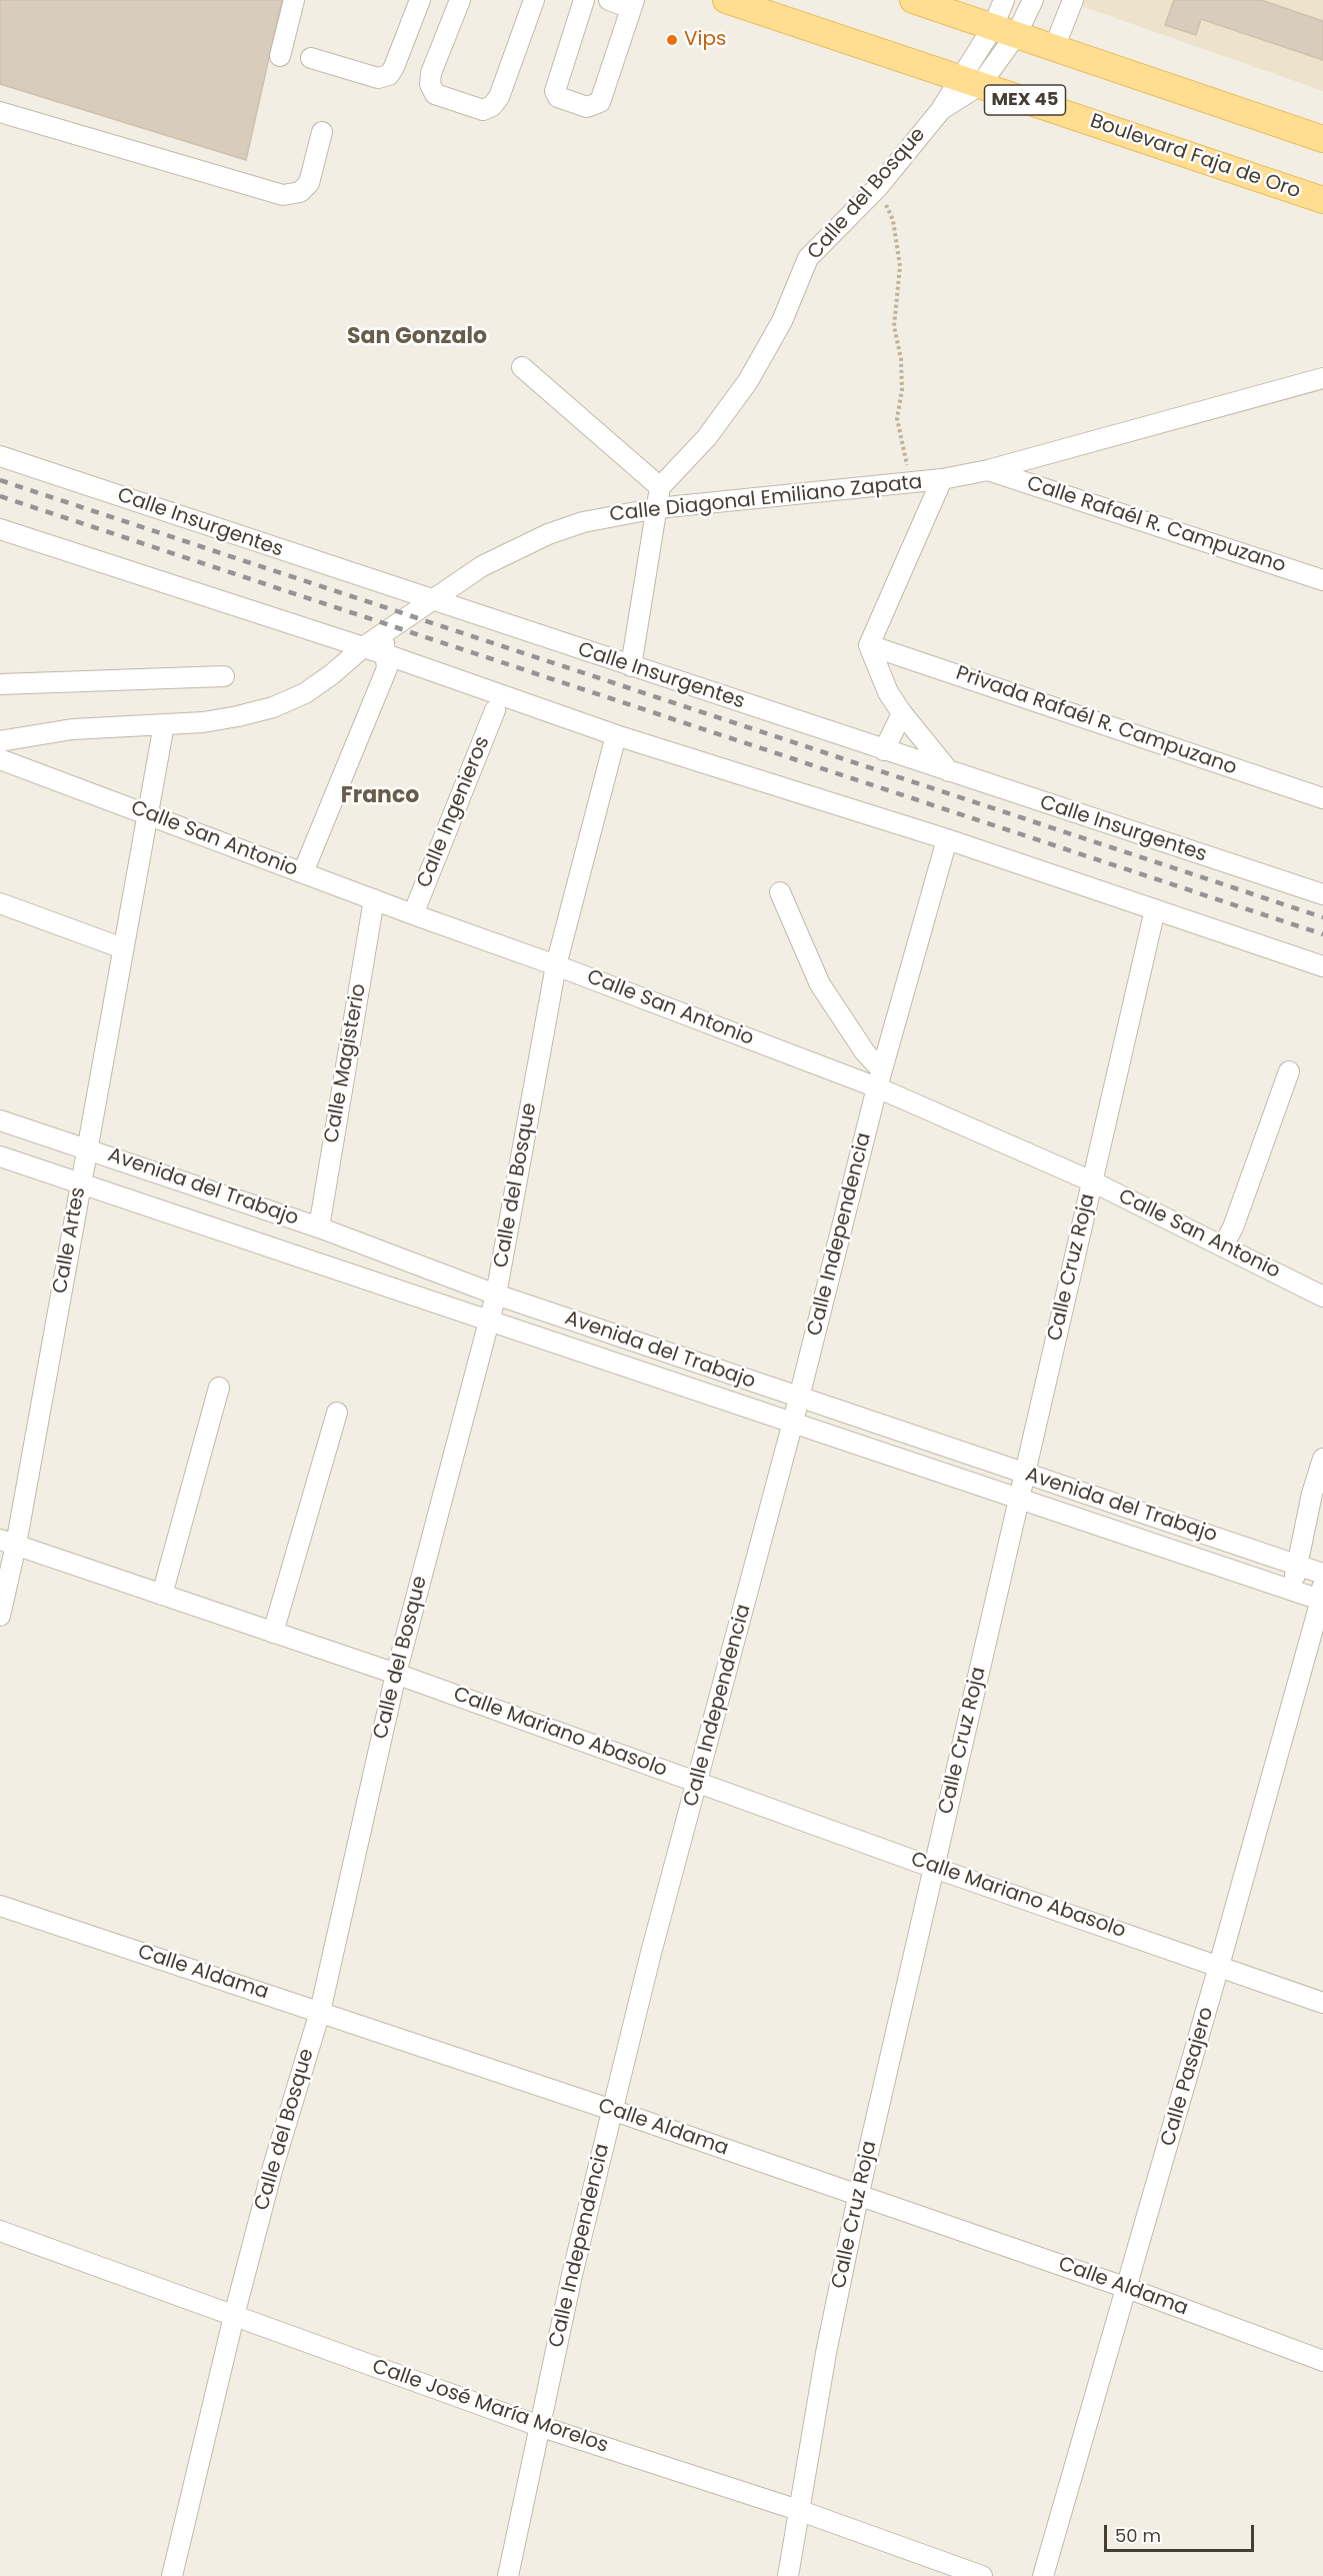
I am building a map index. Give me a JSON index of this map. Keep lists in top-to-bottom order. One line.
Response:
{"streets":{"main road":["MEX 45","Boulevard Faja de Oro"],"street":["Calle del Bosque","Calle Diagonal Emiliano Zapata","Calle Insurgentes","Calle Rafaél R. Campuzano","Privada Rafaél R. Campuzano","Calle Ingenieros","Calle San Antonio","Calle Magisterio","Avenida del Trabajo","Calle Independencia","Calle Artes","Calle Cruz Roja","Calle Mariano Abasolo","Calle Aldama","Calle Pasajero","Calle José María Morelos"]},"crossings":[["Boulevard Faja de Oro","Calle del Bosque"],["Calle del Bosque","Calle San Antonio"],["Calle del Bosque","Avenida del Trabajo"],["Calle del Bosque","Calle Mariano Abasolo"],["Calle del Bosque","Calle Aldama"],["Calle del Bosque","Calle José María Morelos"],["Calle Diagonal Emiliano Zapata","Calle Insurgentes"],["Calle Diagonal Emiliano Zapata","Calle Rafaél R. Campuzano"],["Calle Diagonal Emiliano Zapata","Calle Artes"],["Calle Ingenieros","Calle San Antonio"],["Calle San Antonio","Calle Magisterio"],["Calle San Antonio","Calle Independencia"],["Calle San Antonio","Calle Artes"],["Calle San Antonio","Calle Cruz Roja"],["Calle Magisterio","Avenida del Trabajo"],["Avenida del Trabajo","Calle Independencia"],["Avenida del Trabajo","Calle Artes"],["Avenida del Trabajo","Calle Cruz Roja"],["Avenida del Trabajo","Calle Pasajero"],["Calle Independencia","Calle Mariano Abasolo"],["Calle Independencia","Calle Aldama"],["Calle Independencia","Calle José María Morelos"],["Calle Artes","Calle Mariano Abasolo"],["Calle Cruz Roja","Calle Mariano Abasolo"],["Calle Cruz Roja","Calle Aldama"],["Calle Cruz Roja","Calle José María Morelos"],["Calle Mariano Abasolo","Calle Pasajero"],["Calle Aldama","Calle Pasajero"]],"districts":["San Gonzalo","Franco"],"places":["Vips"],"scale_bar":"50 m"}
